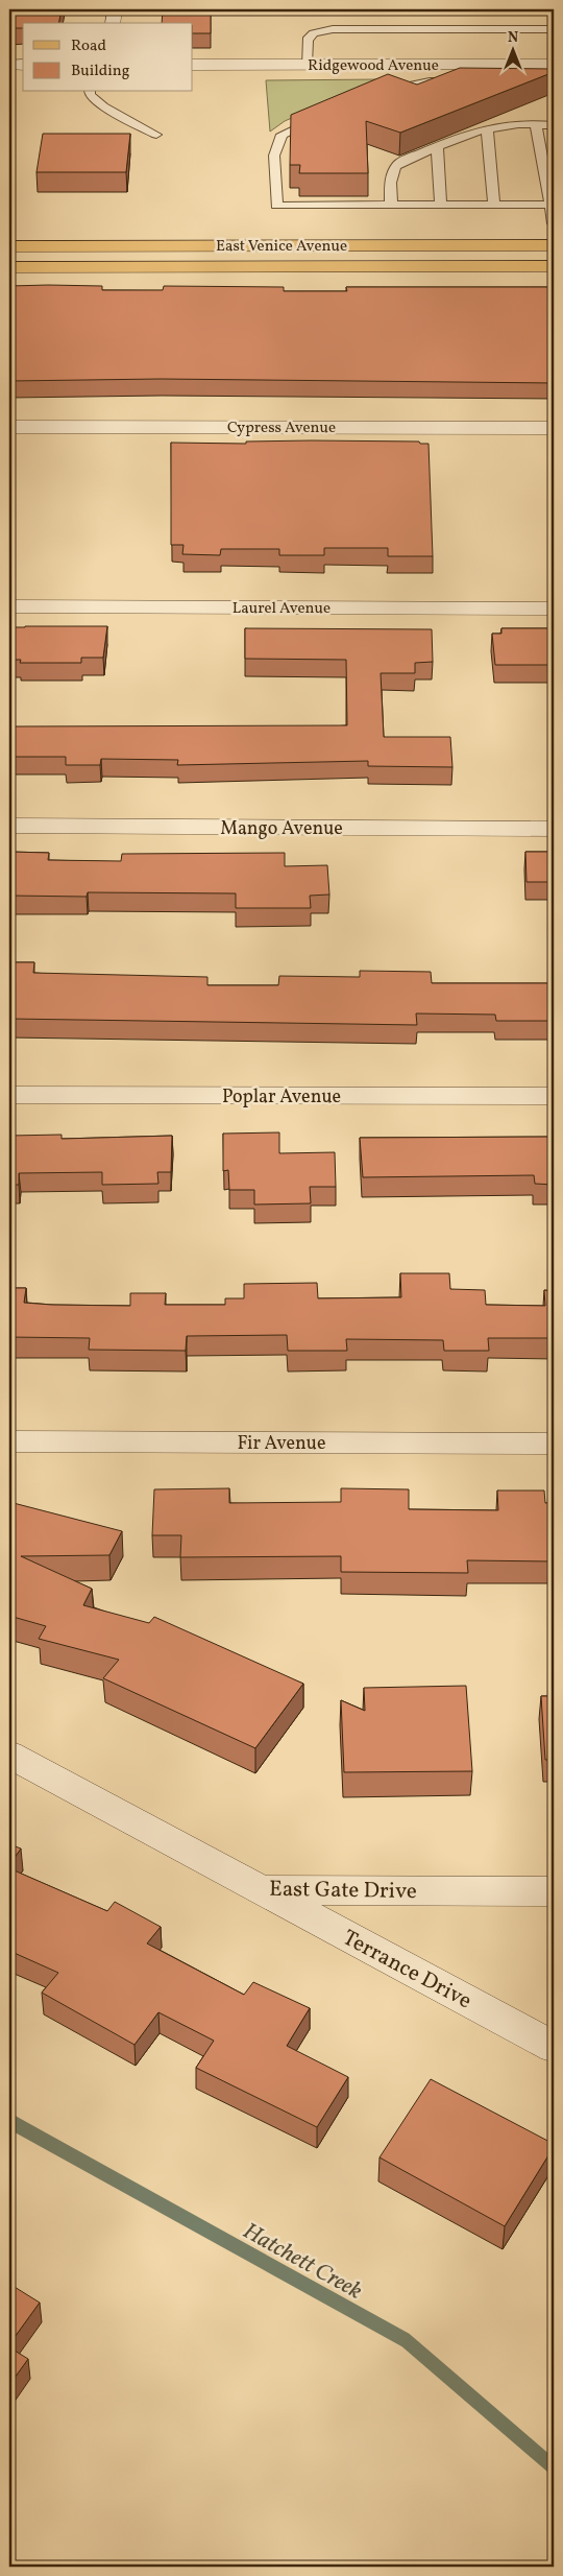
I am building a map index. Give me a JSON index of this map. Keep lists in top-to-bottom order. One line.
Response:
{"streets":{"main road":["East Venice Avenue"],"street":["Ridgewood Avenue","Cypress Avenue","Laurel Avenue","Mango Avenue","Poplar Avenue","Fir Avenue","East Gate Drive","Terrance Drive"]},"crossings":[["East Gate Drive","Terrance Drive"]],"water":["Hatchett Creek"],"legend":["Road","Building"],"north":"top"}
